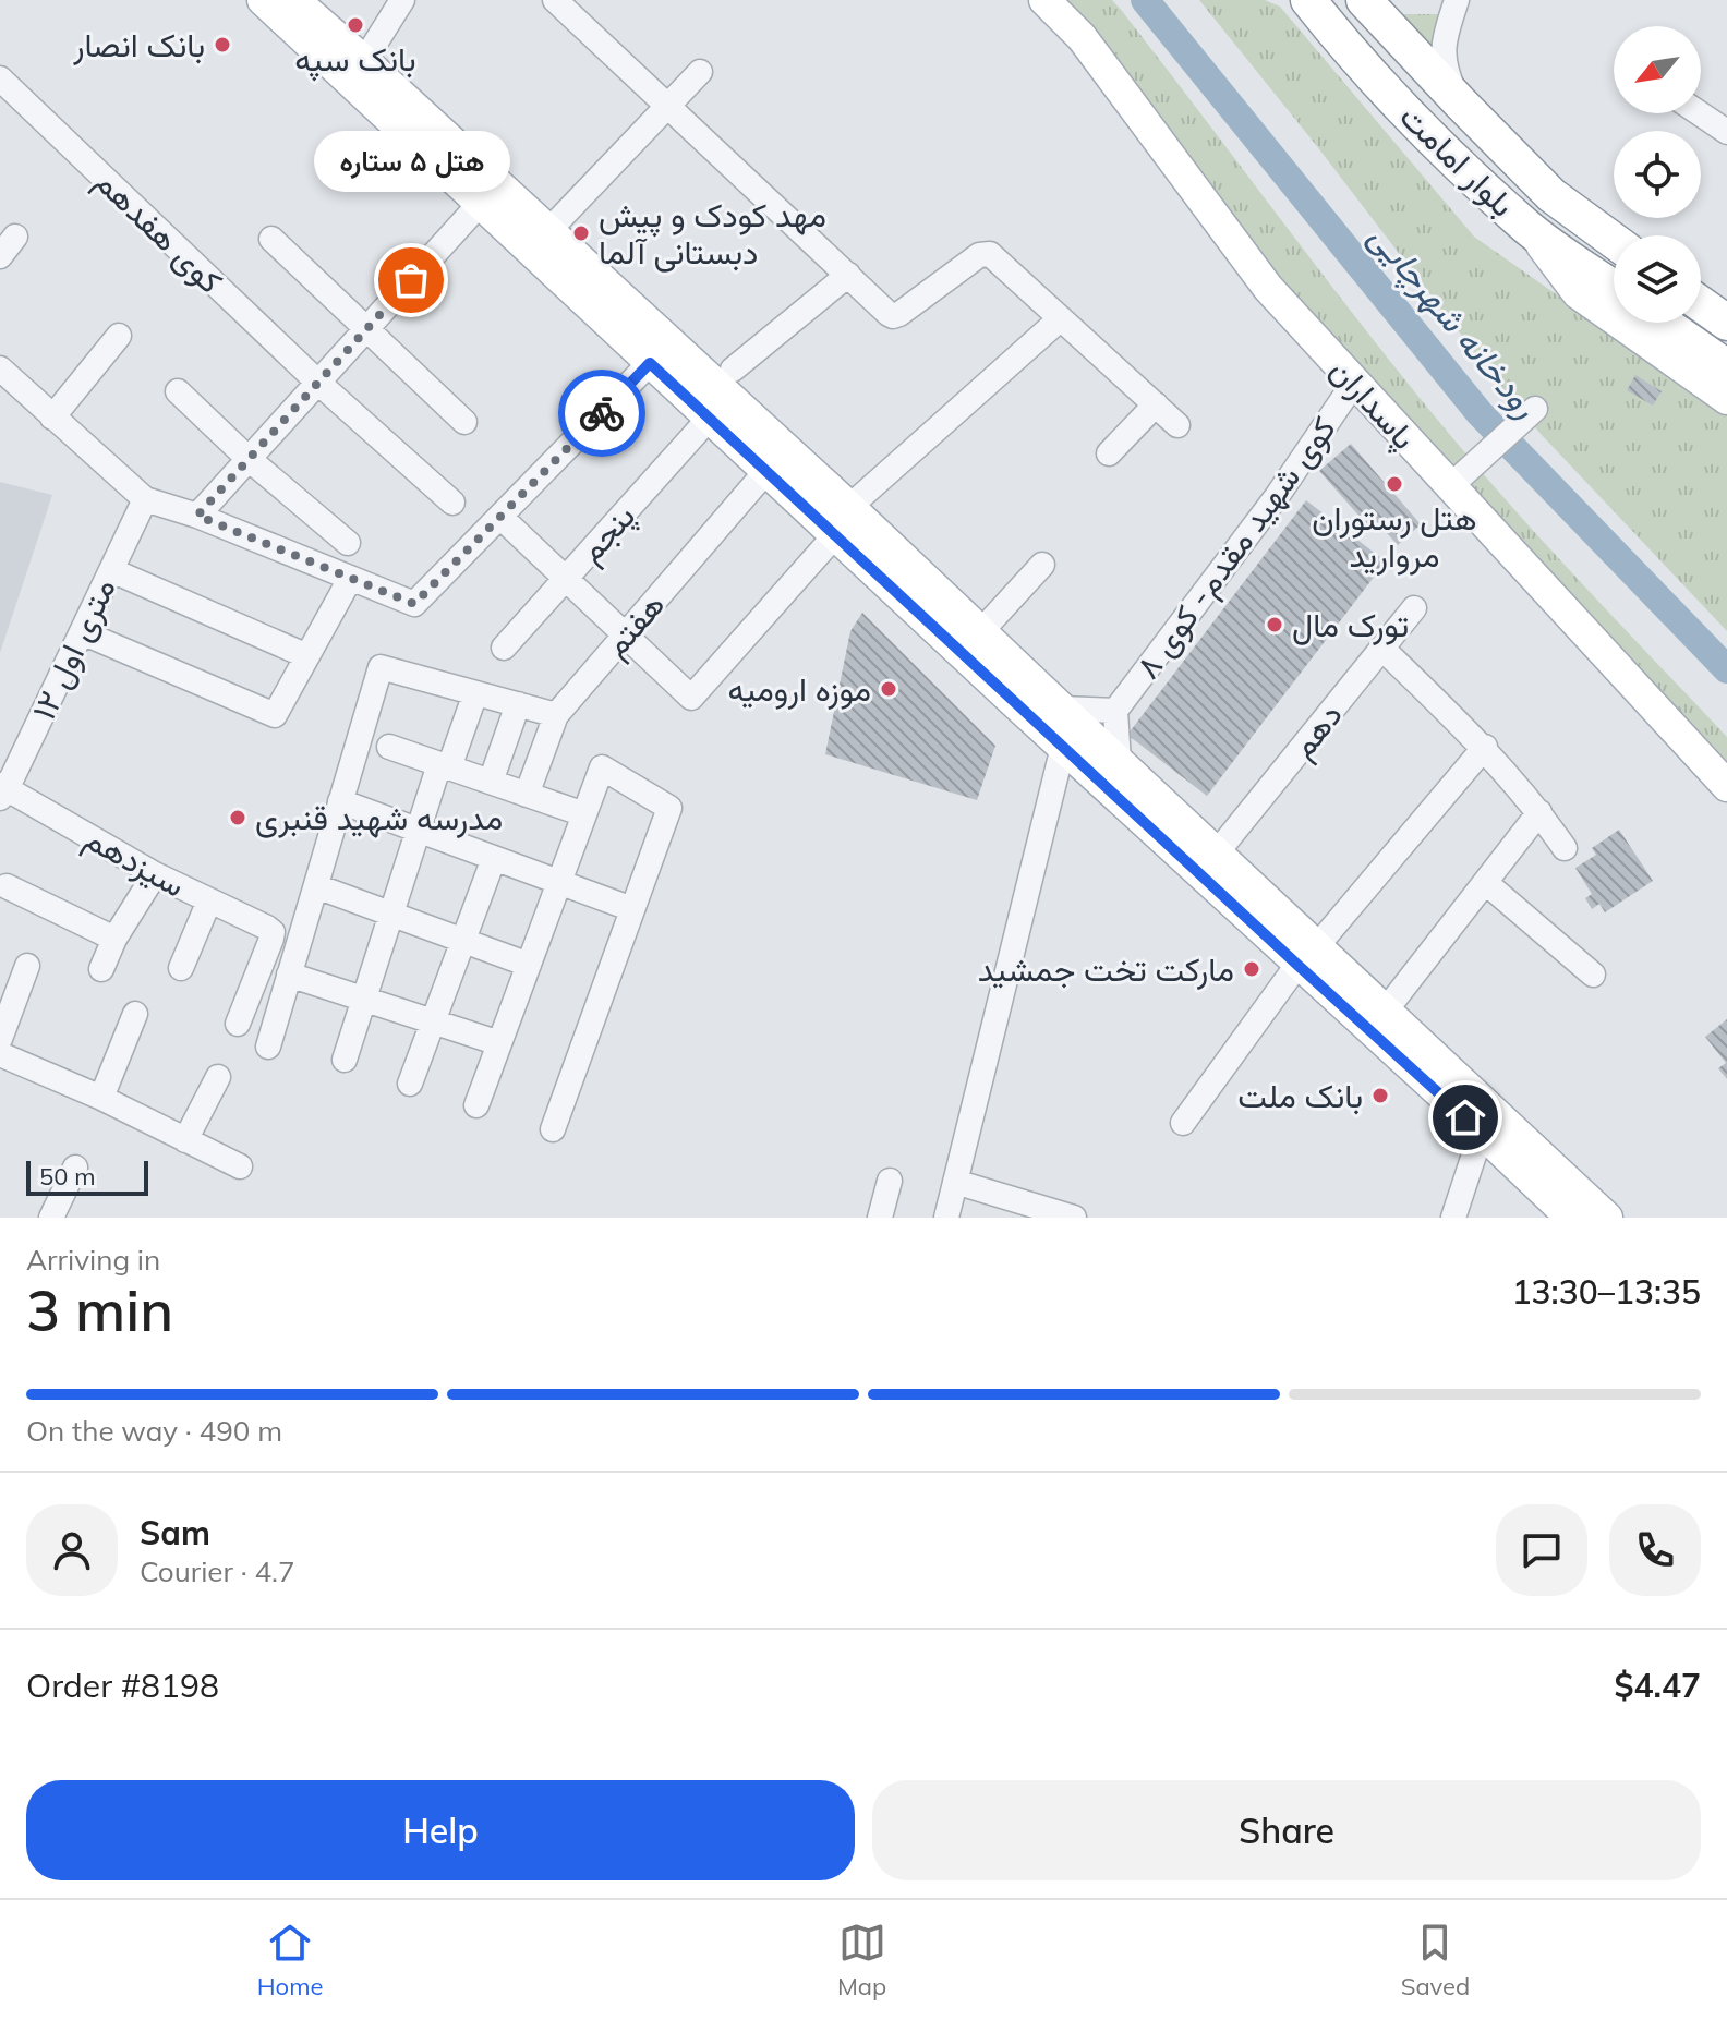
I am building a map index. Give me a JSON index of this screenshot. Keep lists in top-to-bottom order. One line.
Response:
{"streets":{"highway":["بلوار امامت"],"main road":["پاسداران"],"street":["کوی هفدهم","پنجم","کوی شهید مقدم- کوی ۸","هفتم","۱۲ متری اول","دهم","سیزدهم"]},"crossings":[["پاسداران","کوی شهید مقدم- کوی ۸"],["۱۲ متری اول","سیزدهم"]],"water":["رودخانه شهرچایی"],"places":["بانک سپه","بانک انصار","مهد کودک و پیش دبستانی آلما","هتل ۵ ستاره","هتل رستوران مروارید","تورک مال","موزه ارومیه","مدرسه شهید قنبری","مارکت تخت جمشید","بانک ملت"],"scale_bar":"50 m","north":"bottom left","page":{"bubble":"هتل ۵ ستاره","scale":"50 m","heading":["3 min","Arriving in","13:30–13:35"],"panel":["Sam","Courier · 4.7","Order #8198","$4.47"],"bar":"On the way · 490 m","buttons":["Help","Share"],"tabs":["Home","Map","Saved"]}}
